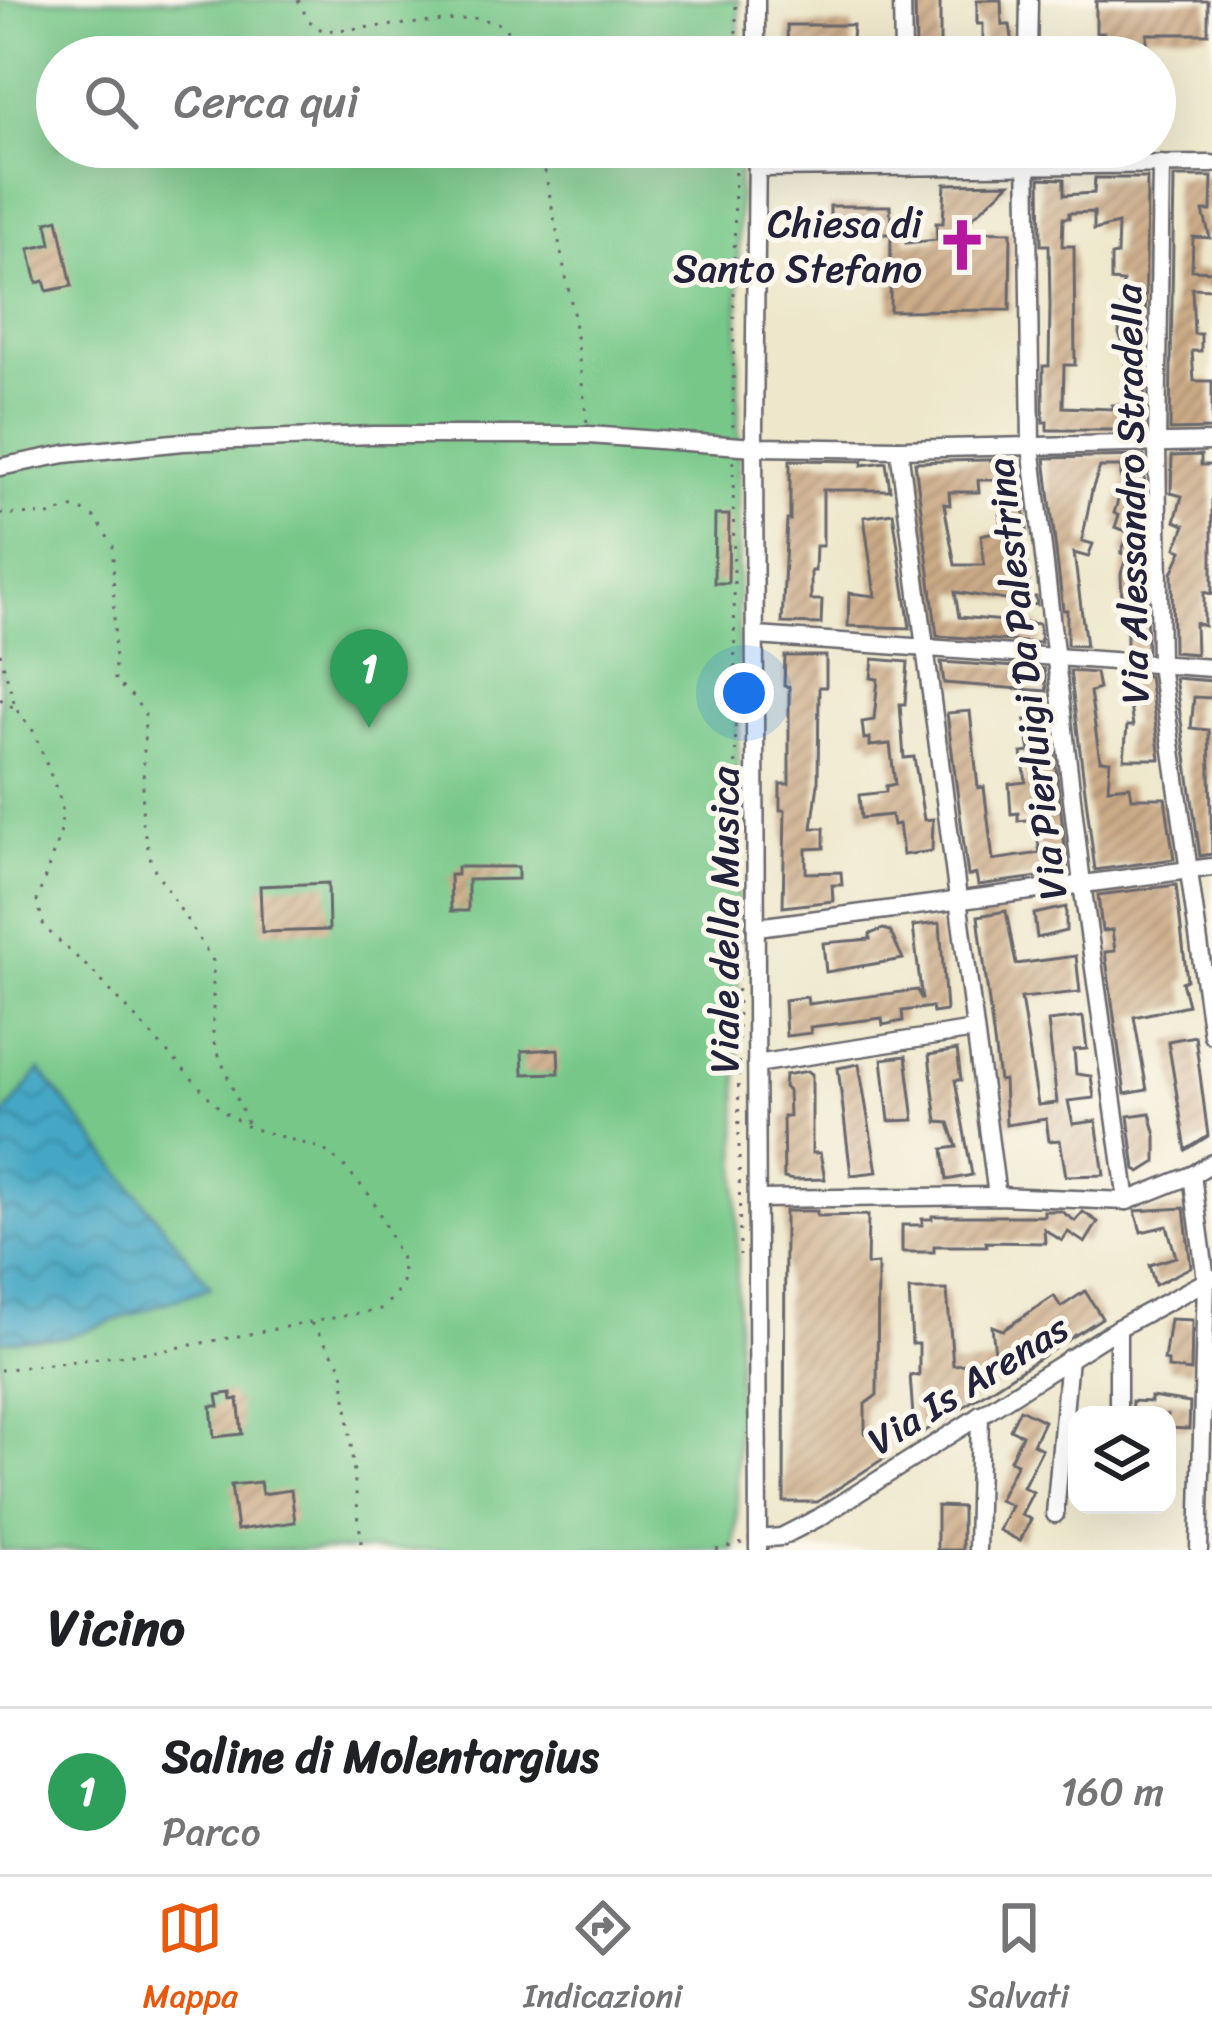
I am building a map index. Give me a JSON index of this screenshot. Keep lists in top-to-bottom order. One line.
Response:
{"streets":{"street":["Via Alessandro Stradella","Via Pierluigi Da Palestrina","Viale della Musica","Via Is Arenas"]},"crossings":[["Viale della Musica","Via Is Arenas"]],"places":{"church":["Chiesa di Santo Stefano"]},"page":{"search":"Cerca qui","pins":"1","heading":"Vicino","list":[{"mark":"1","name":"Saline di Molentargius","note":"Parco","value":"160 m"}],"nav":["Mappa","Indicazioni","Salvati"]}}
